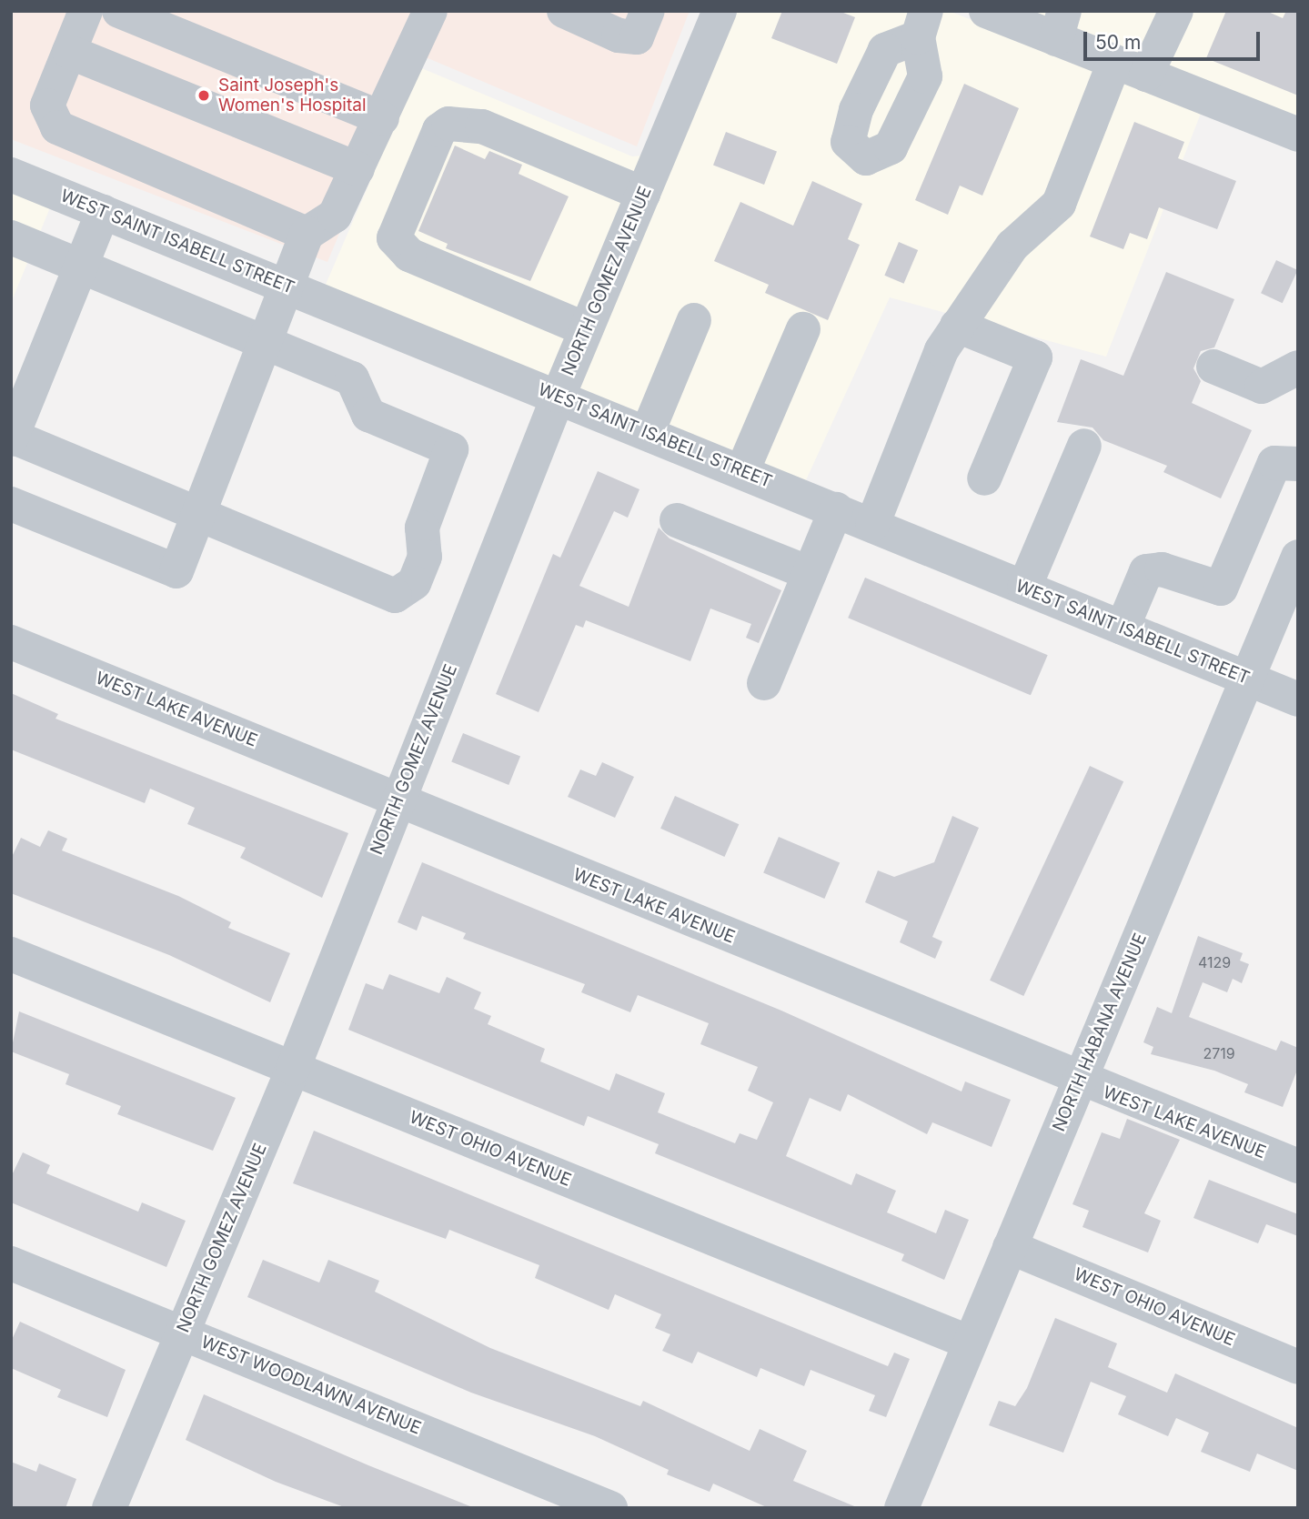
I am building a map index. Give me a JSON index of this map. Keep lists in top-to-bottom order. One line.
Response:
{"streets":{"street":["WEST SAINT ISABELL STREET","NORTH GOMEZ AVENUE","WEST LAKE AVENUE","NORTH HABANA AVENUE","WEST OHIO AVENUE","WEST WOODLAWN AVENUE"]},"crossings":[["WEST SAINT ISABELL STREET","NORTH GOMEZ AVENUE"],["WEST SAINT ISABELL STREET","NORTH HABANA AVENUE"],["NORTH GOMEZ AVENUE","WEST LAKE AVENUE"],["NORTH GOMEZ AVENUE","WEST OHIO AVENUE"],["NORTH GOMEZ AVENUE","WEST WOODLAWN AVENUE"],["WEST LAKE AVENUE","NORTH HABANA AVENUE"],["NORTH HABANA AVENUE","WEST OHIO AVENUE"]],"places":["Saint Joseph's Women's Hospital"],"house_numbers":["4129","2719"],"scale_bar":"50 m"}
